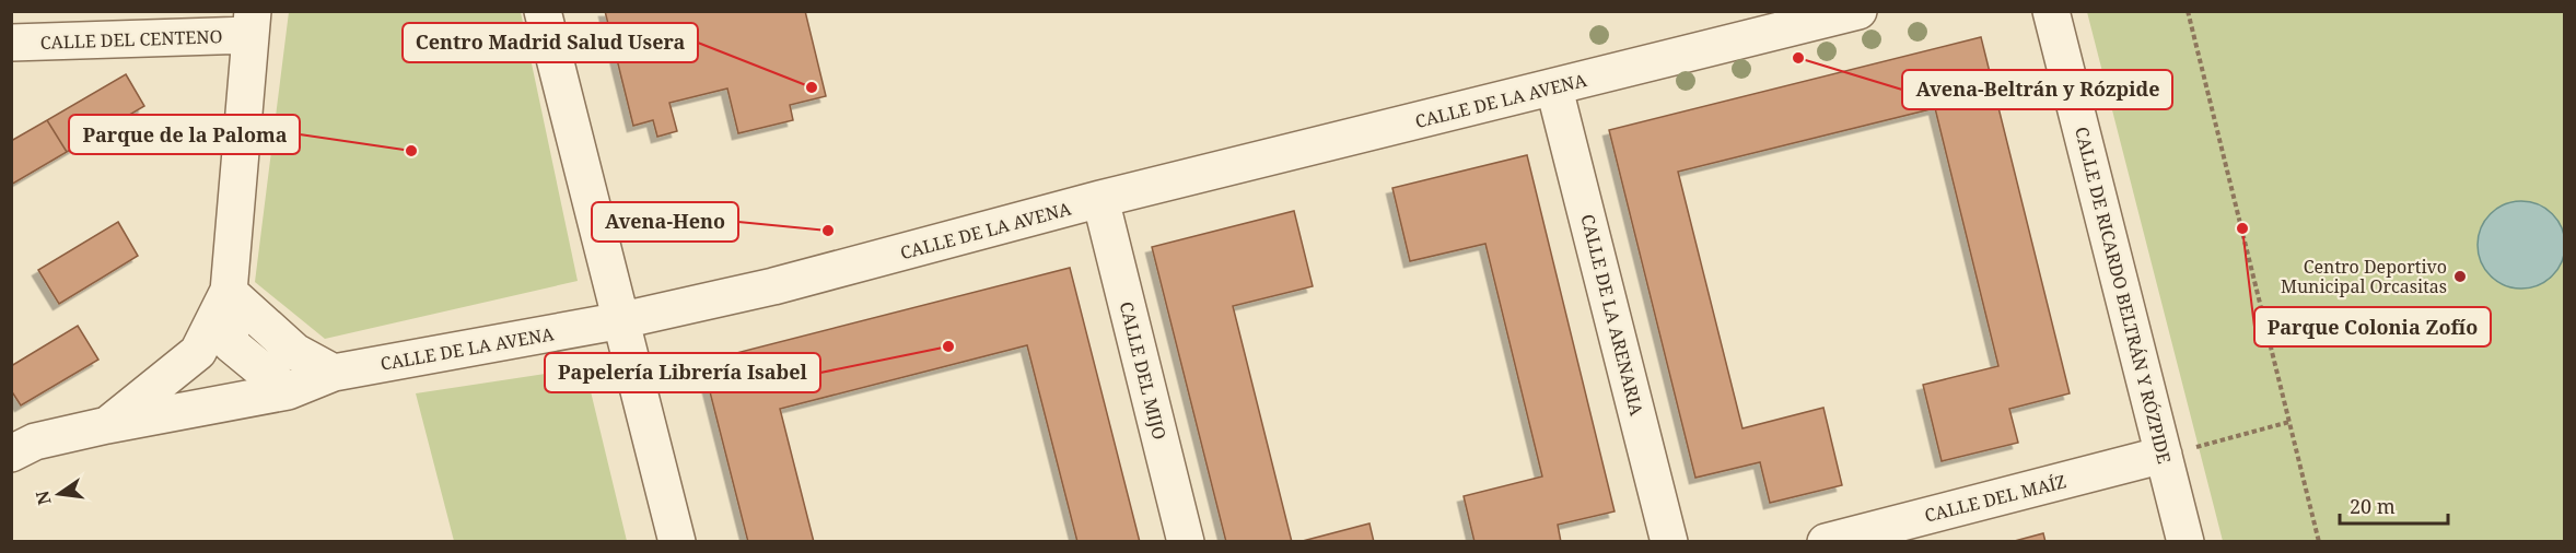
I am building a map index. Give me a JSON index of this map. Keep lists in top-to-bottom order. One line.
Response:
{"streets":{"street":["CALLE DEL CENTENO","CALLE DE LA AVENA","CALLE DE RICARDO BELTRÁN Y RÓZPIDE","CALLE DE LA ARENARIA","CALLE DEL MIJO","CALLE DEL MAÍZ"]},"crossings":[["CALLE DE LA AVENA","CALLE DE LA ARENARIA"],["CALLE DE LA AVENA","CALLE DEL MIJO"],["CALLE DE RICARDO BELTRÁN Y RÓZPIDE","CALLE DEL MAÍZ"]],"places":["Avena-Beltrán y Rózpide","Centro Madrid Salud Usera","Parque de la Paloma","Parque Colonia Zofío","Avena-Heno","Centro Deportivo Municipal Orcasitas","Papelería Librería Isabel"],"scale_bar":"20 m","north":"left"}
